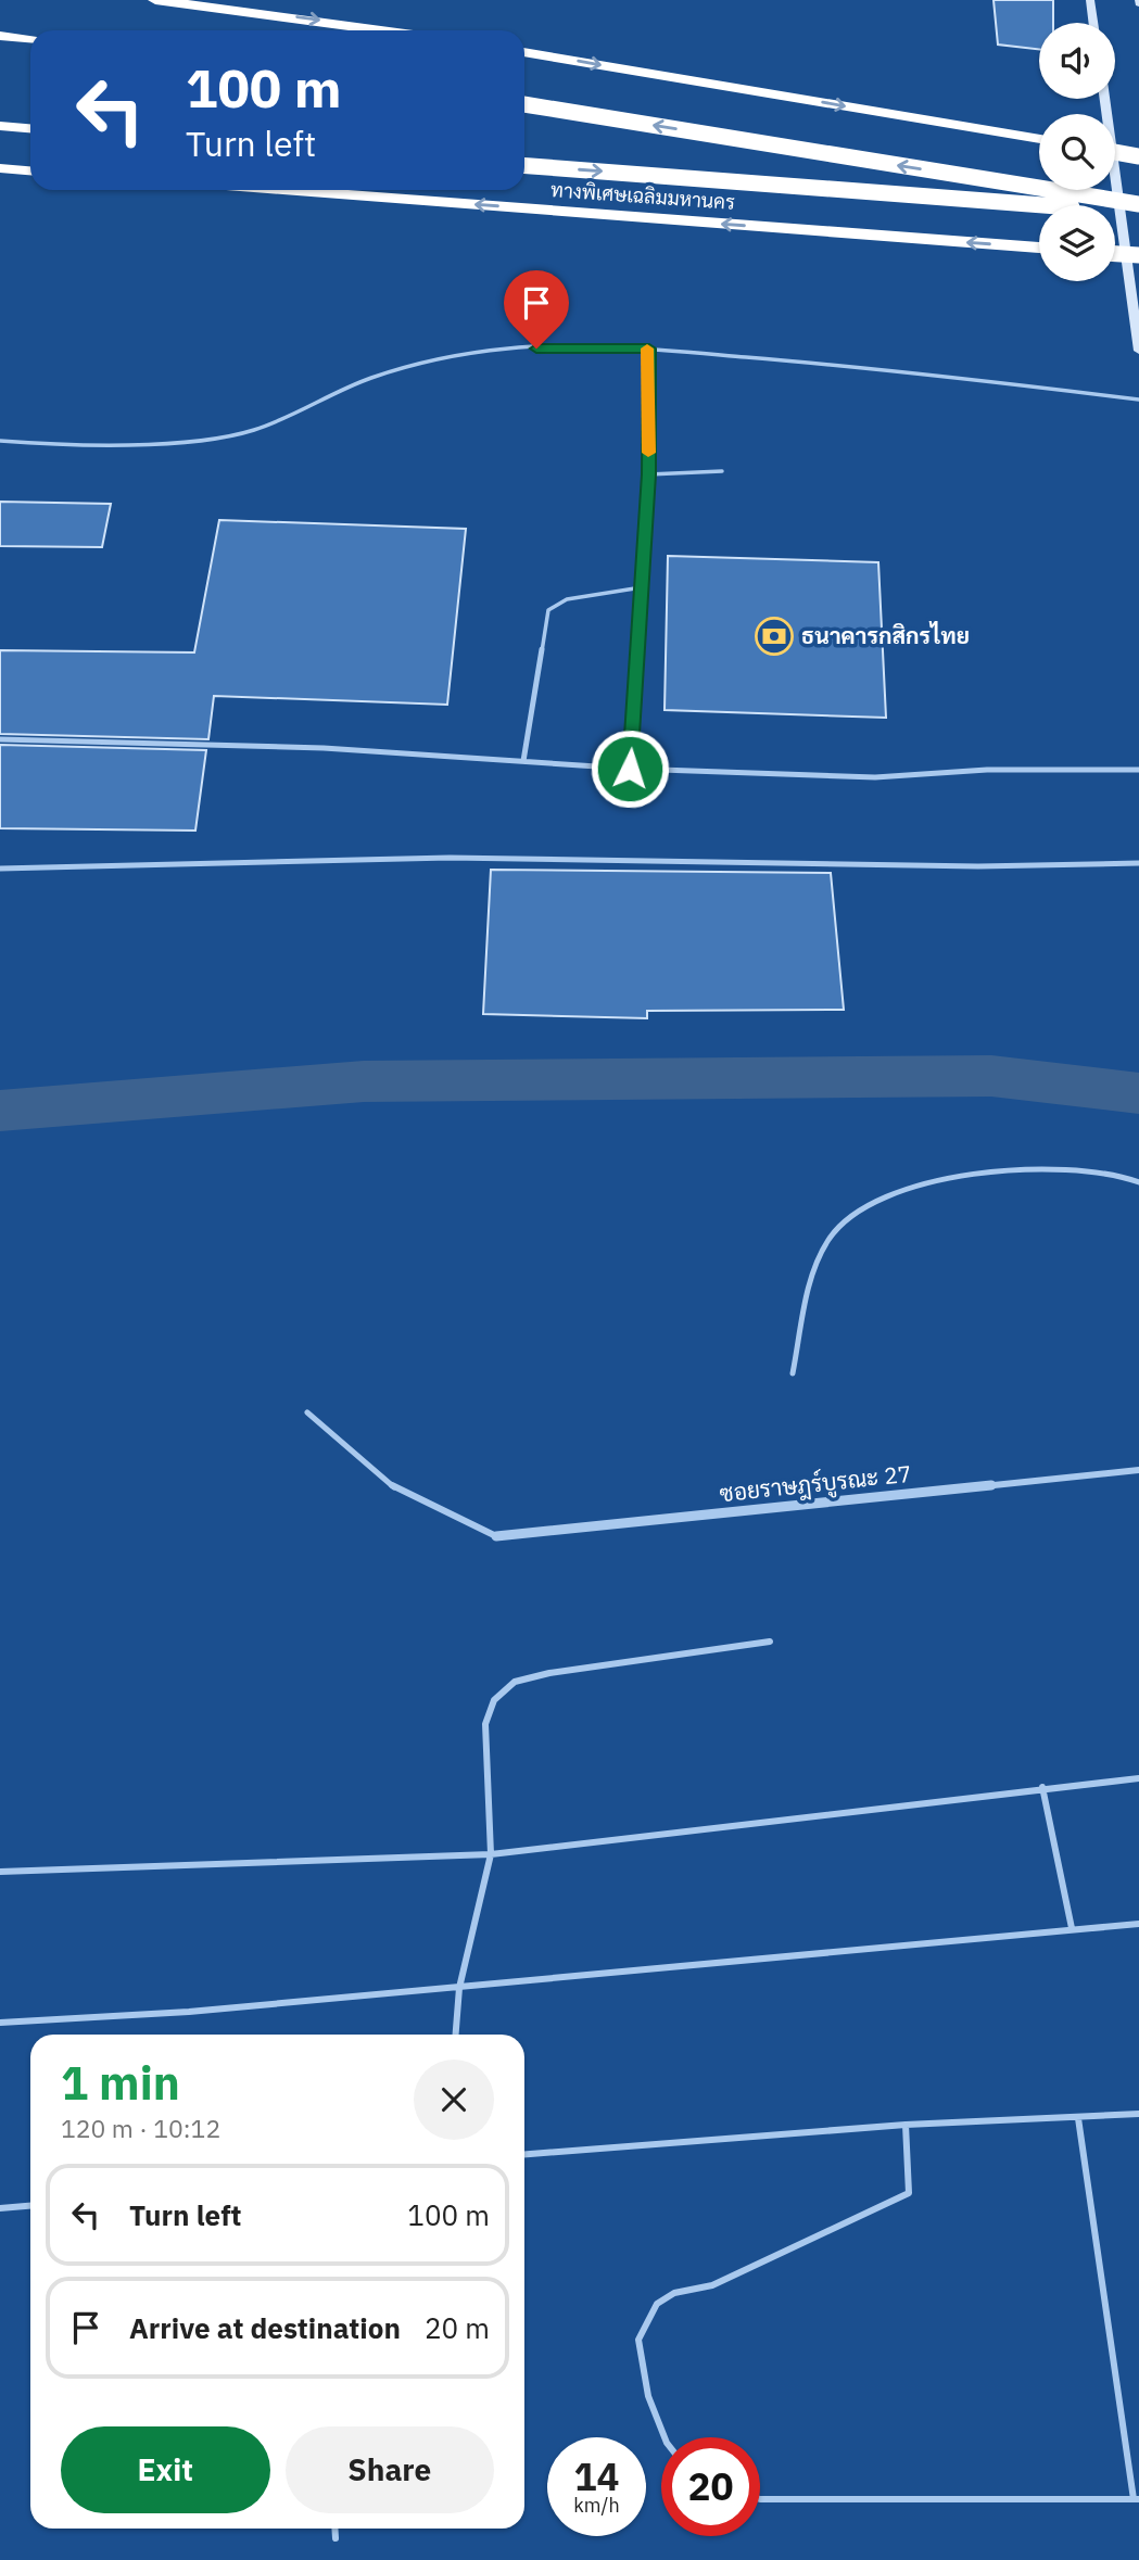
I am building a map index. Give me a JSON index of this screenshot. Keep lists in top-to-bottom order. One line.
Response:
{"streets":{"highway":["ทางพิเศษเฉลิมมหานคร"],"street":["ซอยราษฎร์บูรณะ 27"]},"places":{"bank":["ธนาคารกสิกรไทย"]},"page":{"turn":["100 m","Turn left"],"heading":["1 min","120 m · 10:12"],"list":[{"name":"Turn left","value":"100 m"},{"name":"Arrive at destination","value":"20 m"}],"buttons":["Exit","Share"],"speed":"14 km/h","limit":"20"}}
